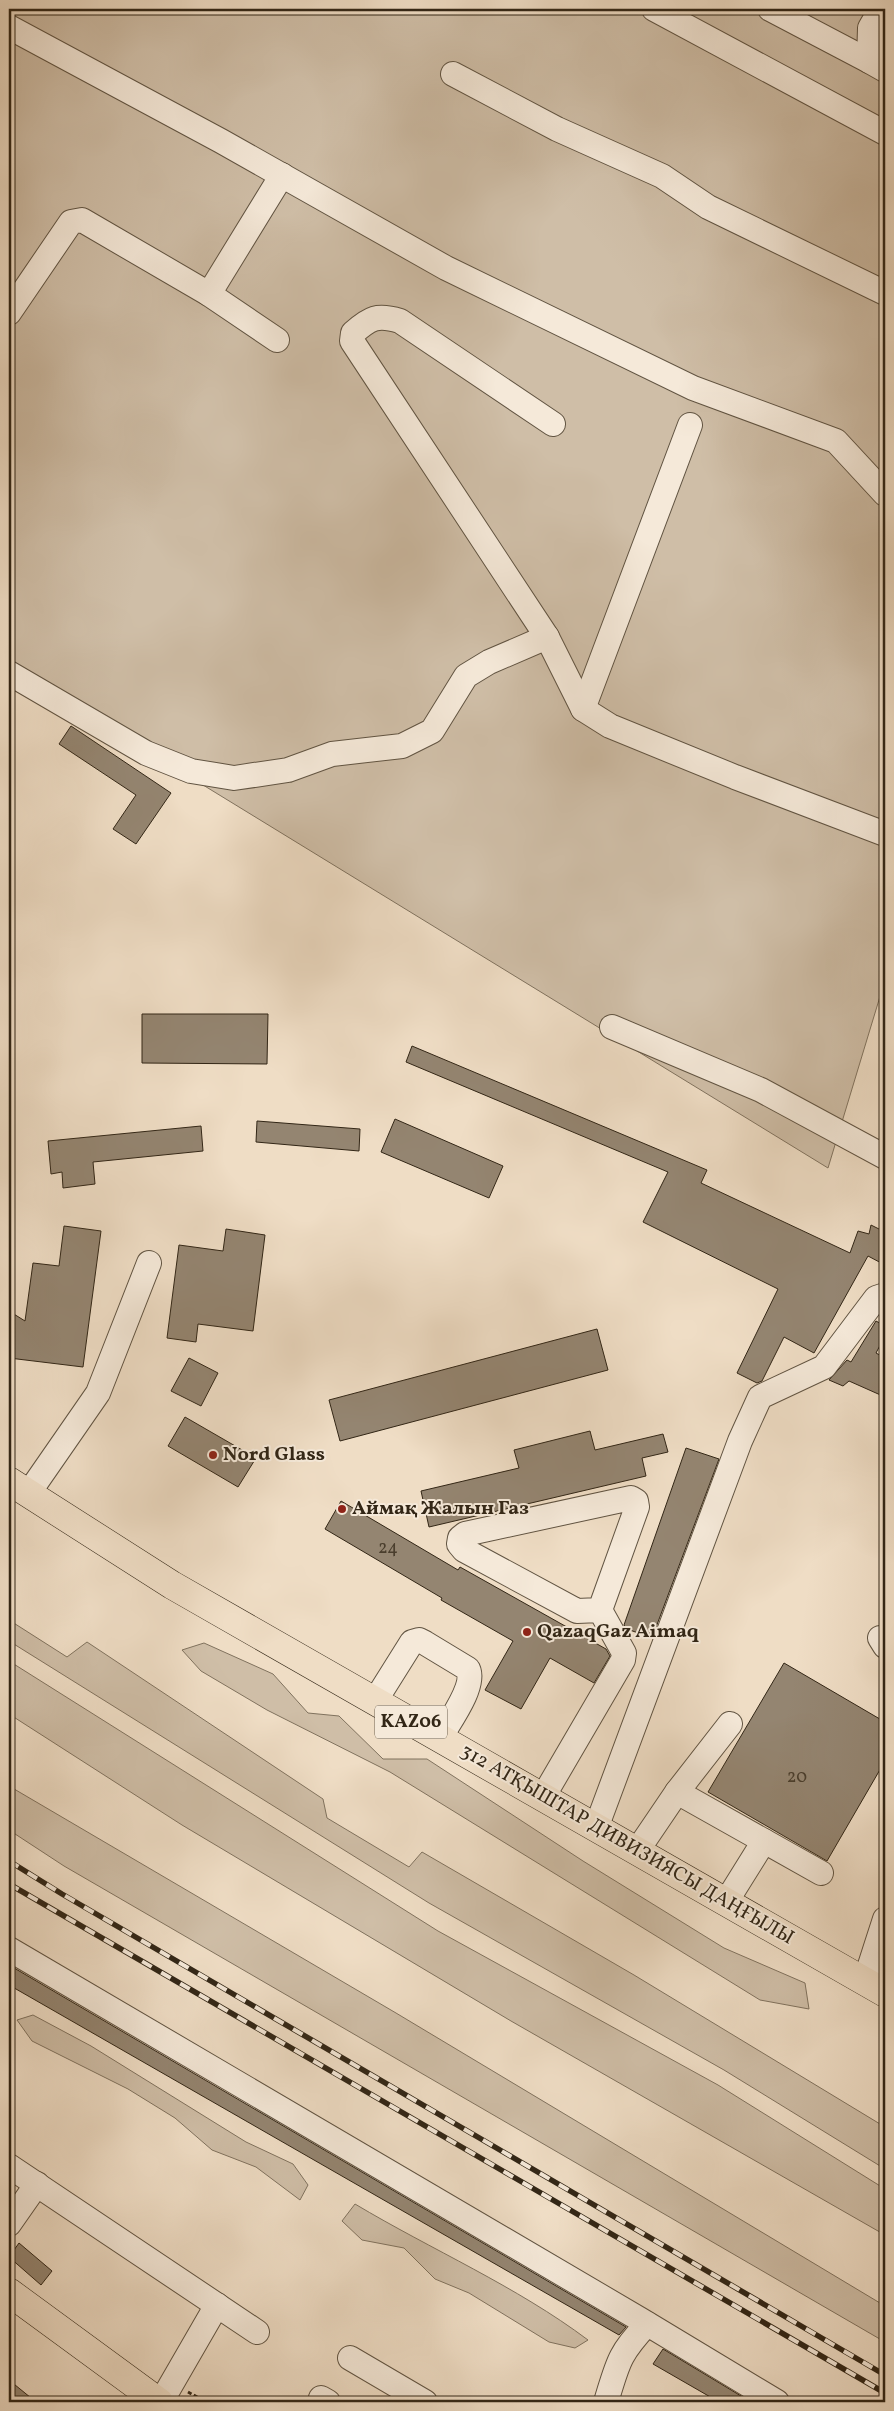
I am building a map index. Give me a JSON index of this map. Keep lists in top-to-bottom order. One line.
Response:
{"streets":{"main road":["KАZ06","312 АТҚЫШТАР ДИВИЗИЯСЫ ДАҢҒЫЛЫ"]},"places":["Nord Glass","Аймақ Жалын Газ","QazaqGaz Aimaq"],"house_numbers":["24","20"]}
